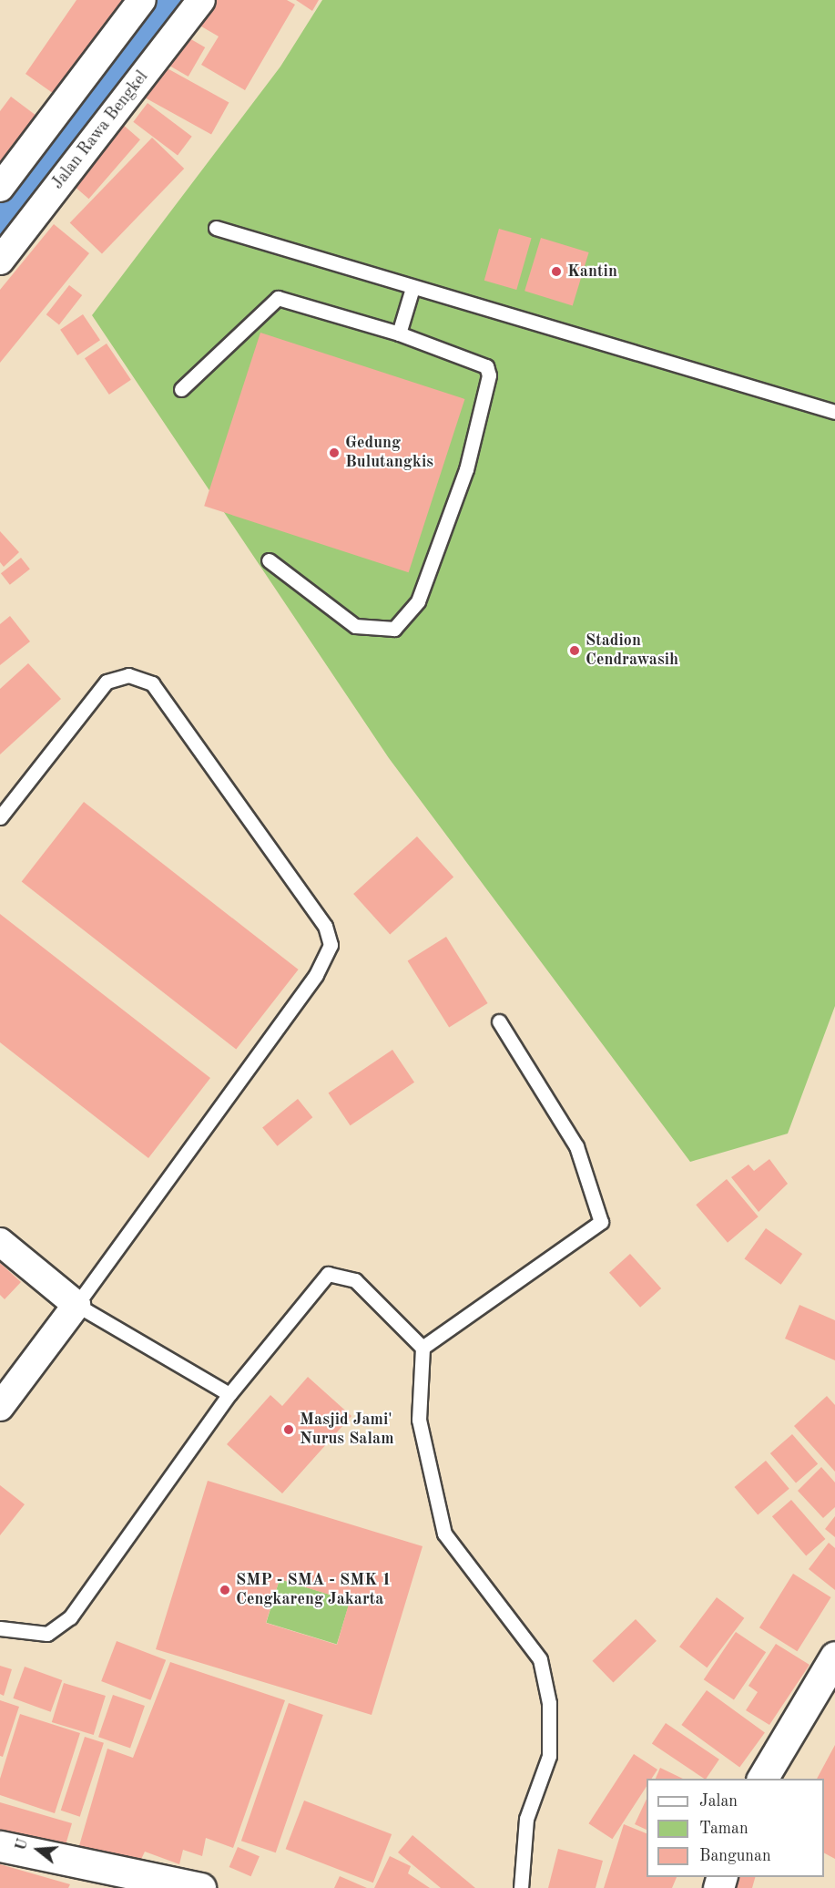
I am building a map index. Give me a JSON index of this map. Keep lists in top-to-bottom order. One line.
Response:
{"streets":{"street":["Jalan Rawa Bengkel"]},"places":["Kantin","Gedung Bulutangkis","Stadion Cendrawasih","Masjid Jami' Nurus Salam","SMP - SMA - SMK 1 Cengkareng Jakarta"],"legend":["Jalan","Taman","Bangunan"],"north":"left"}
